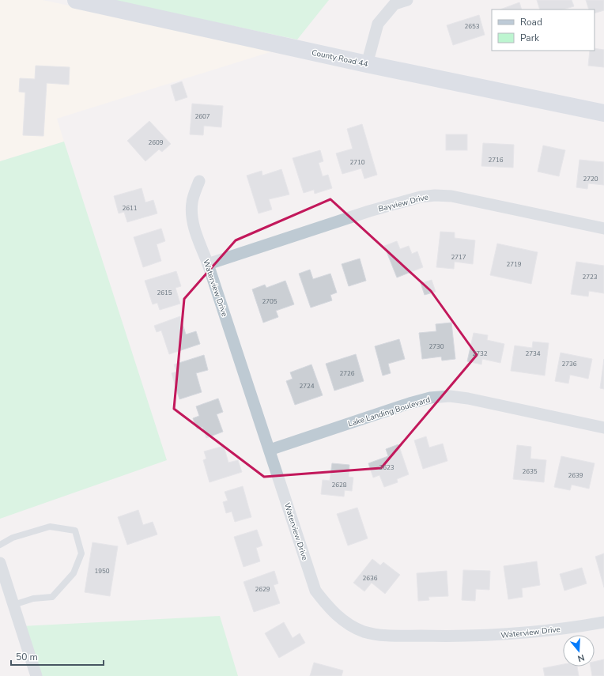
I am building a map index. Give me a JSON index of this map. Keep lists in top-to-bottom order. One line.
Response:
{"streets":{"main road":["County Road 44"],"street":["Bayview Drive","Waterview Drive","Lake Landing Boulevard"]},"crossings":[["Bayview Drive","Waterview Drive"],["Waterview Drive","Lake Landing Boulevard"]],"house_numbers":["2653","2607","2609","2716","2710","2720","2611","2717","2719","2723","2615","2705","2730","2732","2734","2736","2726","2724","2623","2635","2639","2628","1950","2636","2629"],"legend":["Road","Park"],"scale_bar":"50 m","north":"bottom"}
